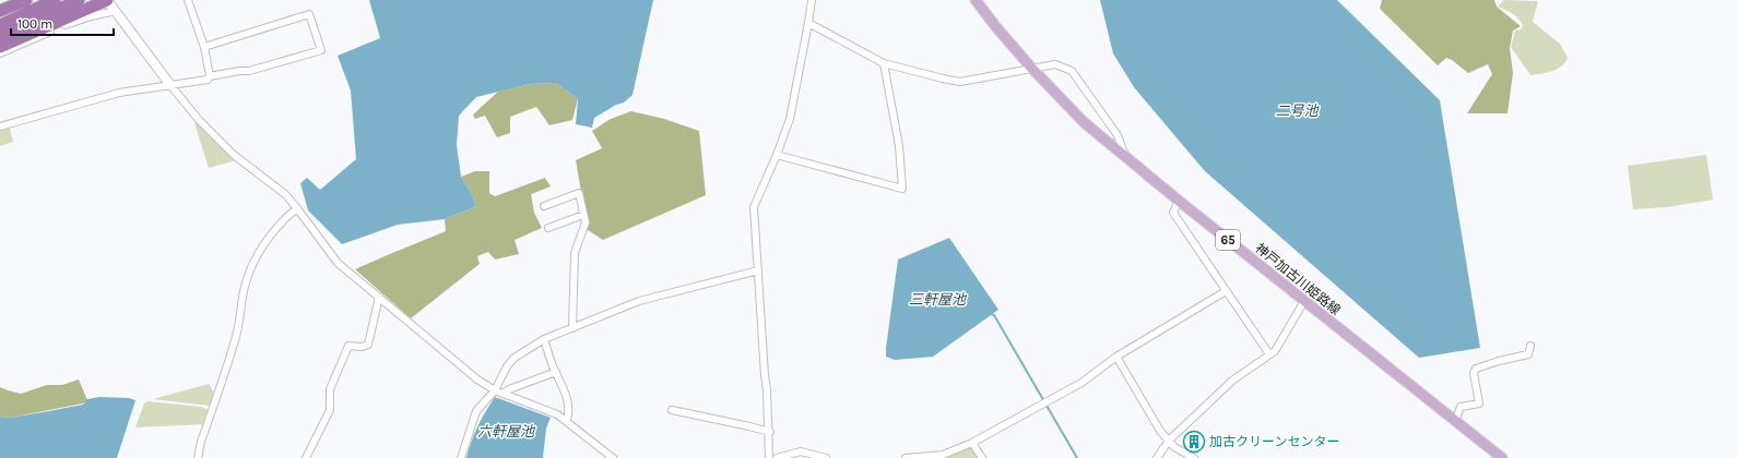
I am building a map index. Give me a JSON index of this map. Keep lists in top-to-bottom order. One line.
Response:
{"streets":{"main road":["65","神戸加古川姫路線"]},"water":["二号池","三軒屋池","六軒屋池"],"places":{"building":["加古クリーンセンター"]},"scale_bar":"100 m"}
